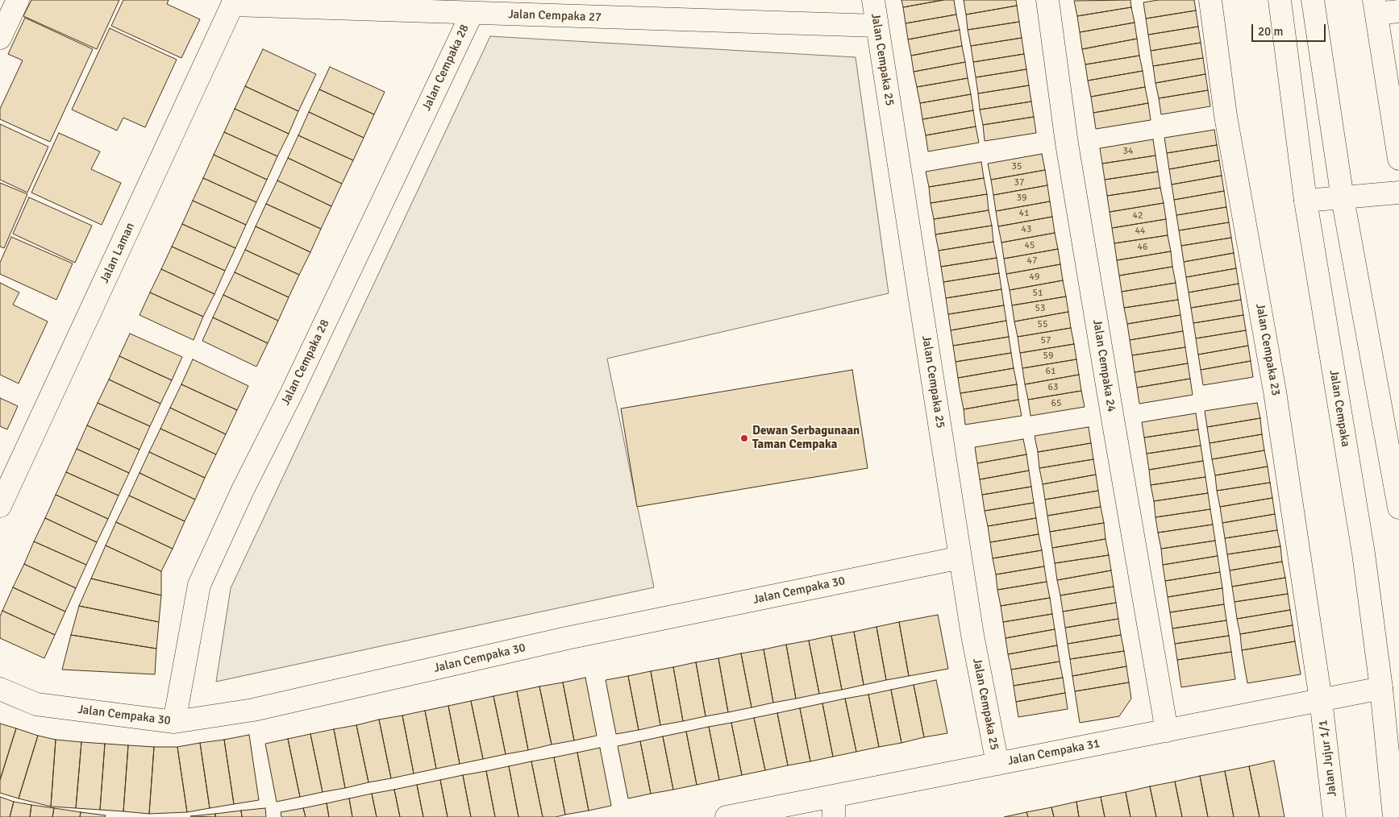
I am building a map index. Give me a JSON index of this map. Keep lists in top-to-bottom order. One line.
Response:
{"streets":{"street":["Jalan Cempaka 27","Jalan Cempaka 25","Jalan Cempaka 28","Jalan Laman","Jalan Cempaka 23","Jalan Cempaka 24","Jalan Cempaka","Jalan Cempaka 30","Jalan Cempaka 31","Jalan Jujur 1/1"]},"crossings":[["Jalan Cempaka 27","Jalan Cempaka 25"],["Jalan Cempaka 27","Jalan Cempaka 28"],["Jalan Cempaka 27","Jalan Laman"],["Jalan Cempaka 25","Jalan Cempaka 30"],["Jalan Cempaka 25","Jalan Cempaka 31"],["Jalan Cempaka 28","Jalan Cempaka 30"],["Jalan Cempaka 23","Jalan Cempaka 31"],["Jalan Cempaka 23","Jalan Jujur 1/1"],["Jalan Cempaka 24","Jalan Cempaka 31"],["Jalan Cempaka","Jalan Cempaka 31"],["Jalan Cempaka 31","Jalan Jujur 1/1"]],"places":["Dewan Serbagunaan Taman Cempaka"],"house_numbers":["34","35","37","39","41","42","43","44","45","46","47","49","51","53","55","57","59","61","63","65"],"scale_bar":"20 m"}
